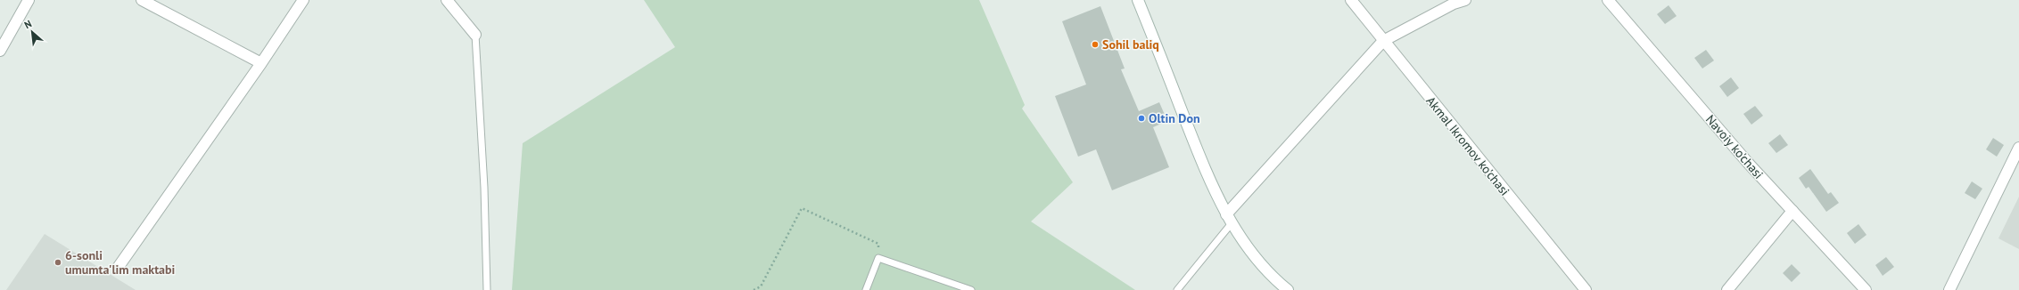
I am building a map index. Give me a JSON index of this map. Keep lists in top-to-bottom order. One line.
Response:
{"streets":{"street":["Akmal Ikromov ko'chasi","Navoiy ko'chasi"]},"places":["Sohil baliq","Oltin Don","6-sonli umumta'lim maktabi"],"north":"top left"}
